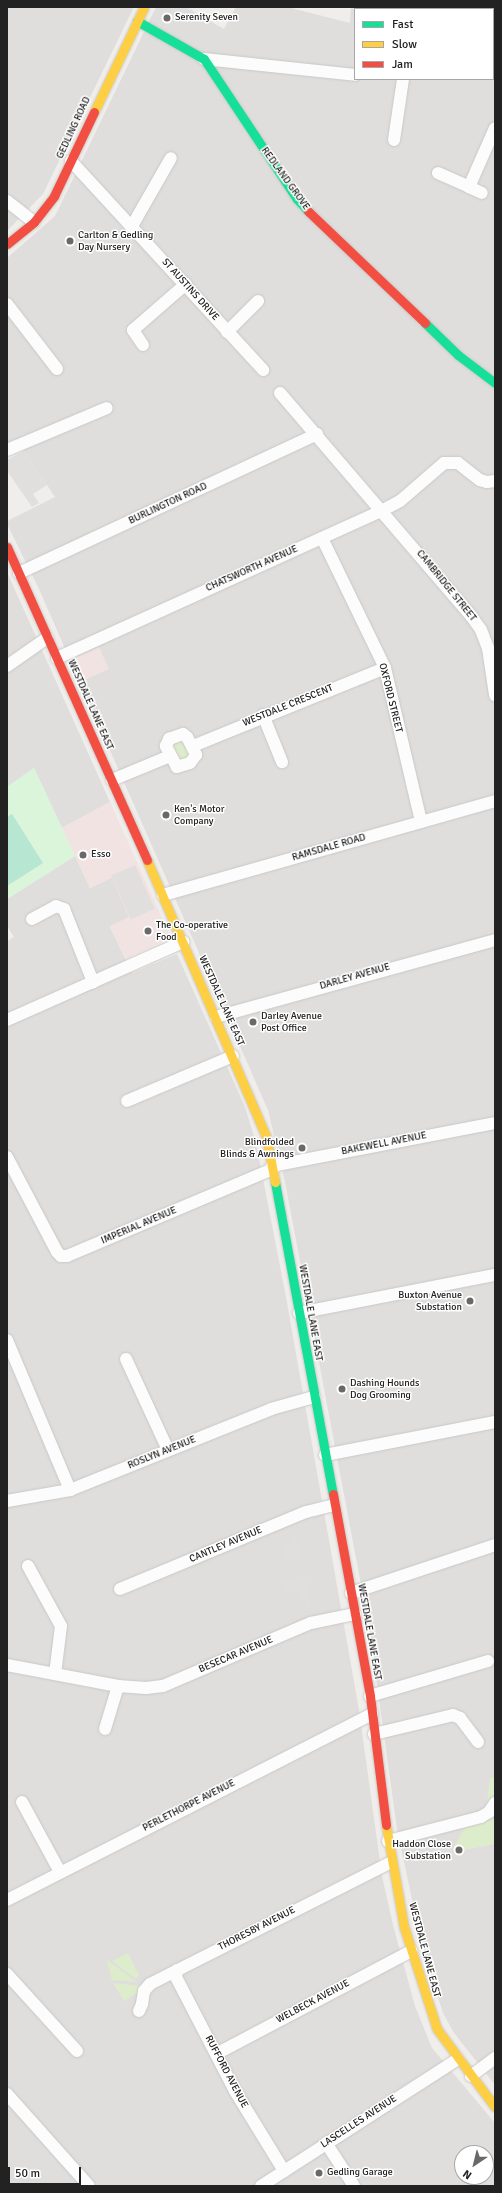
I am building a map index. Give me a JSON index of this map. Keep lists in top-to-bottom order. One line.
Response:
{"streets":{"street":["GEDLING ROAD","REDLAND GROVE","ST AUSTINS DRIVE","BURLINGTON ROAD","CHATSWORTH AVENUE","CAMBRIDGE STREET","OXFORD STREET","WESTDALE LANE EAST","WESTDALE CRESCENT","RAMSDALE ROAD","DARLEY AVENUE","BAKEWELL AVENUE","IMPERIAL AVENUE","ROSLYN AVENUE","CANTLEY AVENUE","BESECAR AVENUE","PERLETHORPE AVENUE","THORESBY AVENUE","WELBECK AVENUE","RUFFORD AVENUE","LASCELLES AVENUE"]},"crossings":[["GEDLING ROAD","REDLAND GROVE"],["GEDLING ROAD","ST AUSTINS DRIVE"],["BURLINGTON ROAD","WESTDALE LANE EAST"],["CHATSWORTH AVENUE","CAMBRIDGE STREET"],["CHATSWORTH AVENUE","OXFORD STREET"],["CHATSWORTH AVENUE","WESTDALE LANE EAST"],["OXFORD STREET","WESTDALE CRESCENT"],["OXFORD STREET","RAMSDALE ROAD"],["WESTDALE LANE EAST","RAMSDALE ROAD"],["WESTDALE LANE EAST","DARLEY AVENUE"],["WESTDALE LANE EAST","BAKEWELL AVENUE"],["WESTDALE LANE EAST","IMPERIAL AVENUE"],["WESTDALE LANE EAST","ROSLYN AVENUE"],["WESTDALE LANE EAST","CANTLEY AVENUE"],["WESTDALE LANE EAST","BESECAR AVENUE"],["WESTDALE LANE EAST","PERLETHORPE AVENUE"],["WESTDALE LANE EAST","THORESBY AVENUE"],["WESTDALE LANE EAST","WELBECK AVENUE"],["WESTDALE LANE EAST","LASCELLES AVENUE"],["BAKEWELL AVENUE","IMPERIAL AVENUE"],["THORESBY AVENUE","RUFFORD AVENUE"],["WELBECK AVENUE","RUFFORD AVENUE"],["RUFFORD AVENUE","LASCELLES AVENUE"]],"places":["Serenity Seven","Carlton & Gedling Day Nursery","Ken's Motor Company","Esso","The Co-operative Food","Darley Avenue Post Office","Blindfolded Blinds & Awnings","Buxton Avenue Substation","Dashing Hounds Dog Grooming","Haddon Close Substation","Gedling Garage"],"legend":["Fast","Slow","Jam"],"scale_bar":"50 m","north":"bottom left"}
